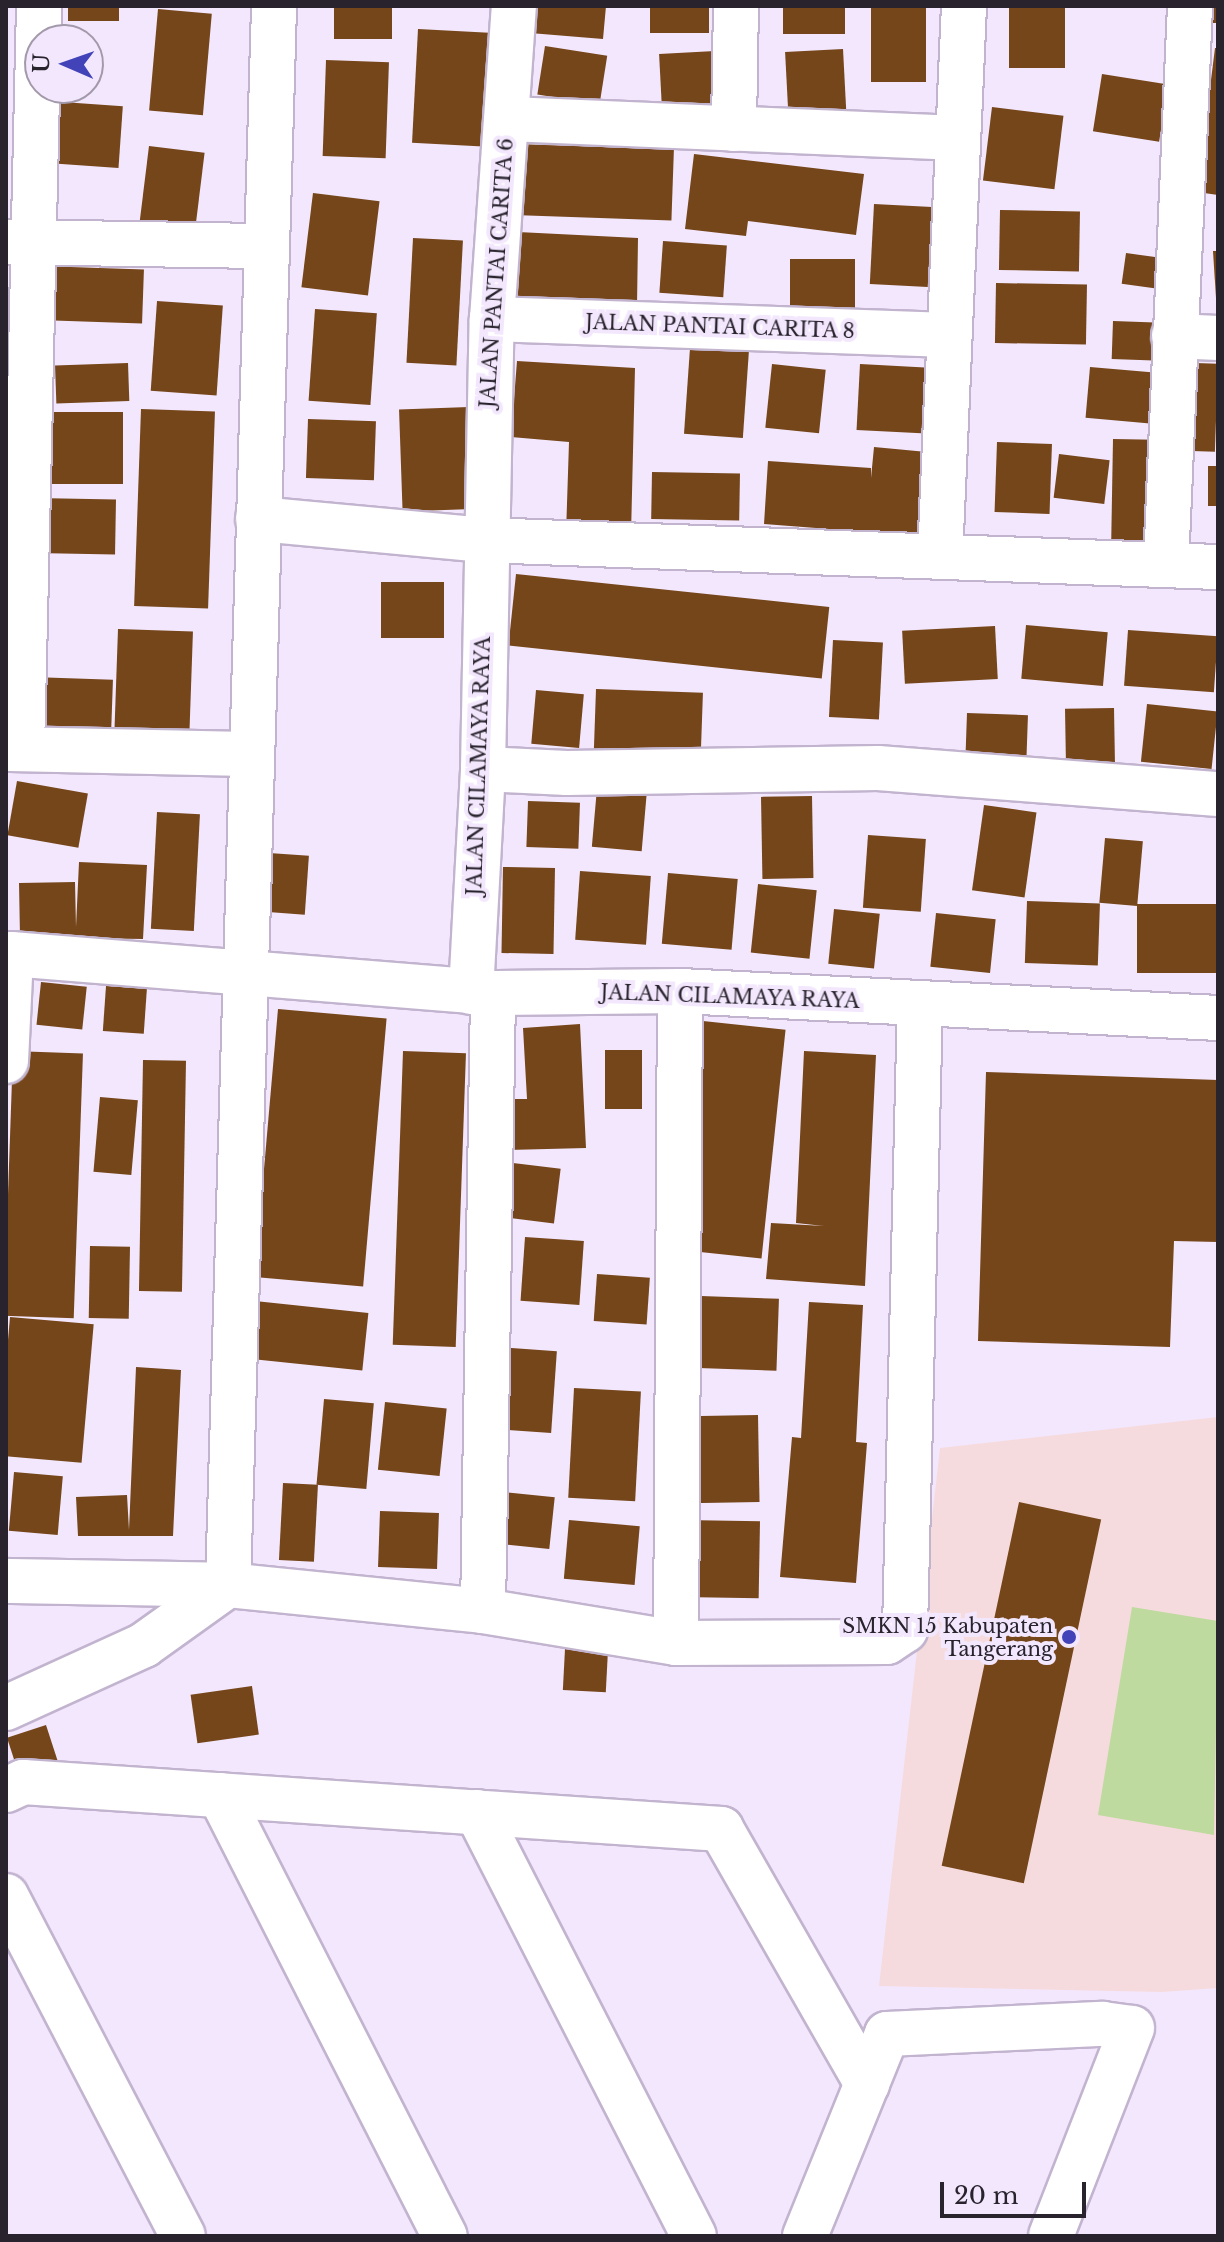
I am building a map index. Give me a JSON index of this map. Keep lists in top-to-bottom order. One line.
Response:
{"streets":{"street":["JALAN PANTAI CARITA 6","JALAN PANTAI CARITA 8","JALAN CILAMAYA RAYA"]},"crossings":[["JALAN PANTAI CARITA 6","JALAN PANTAI CARITA 8"],["JALAN PANTAI CARITA 6","JALAN CILAMAYA RAYA"]],"places":["SMKN 15 Kabupaten Tangerang"],"scale_bar":"20 m","north":"left"}
